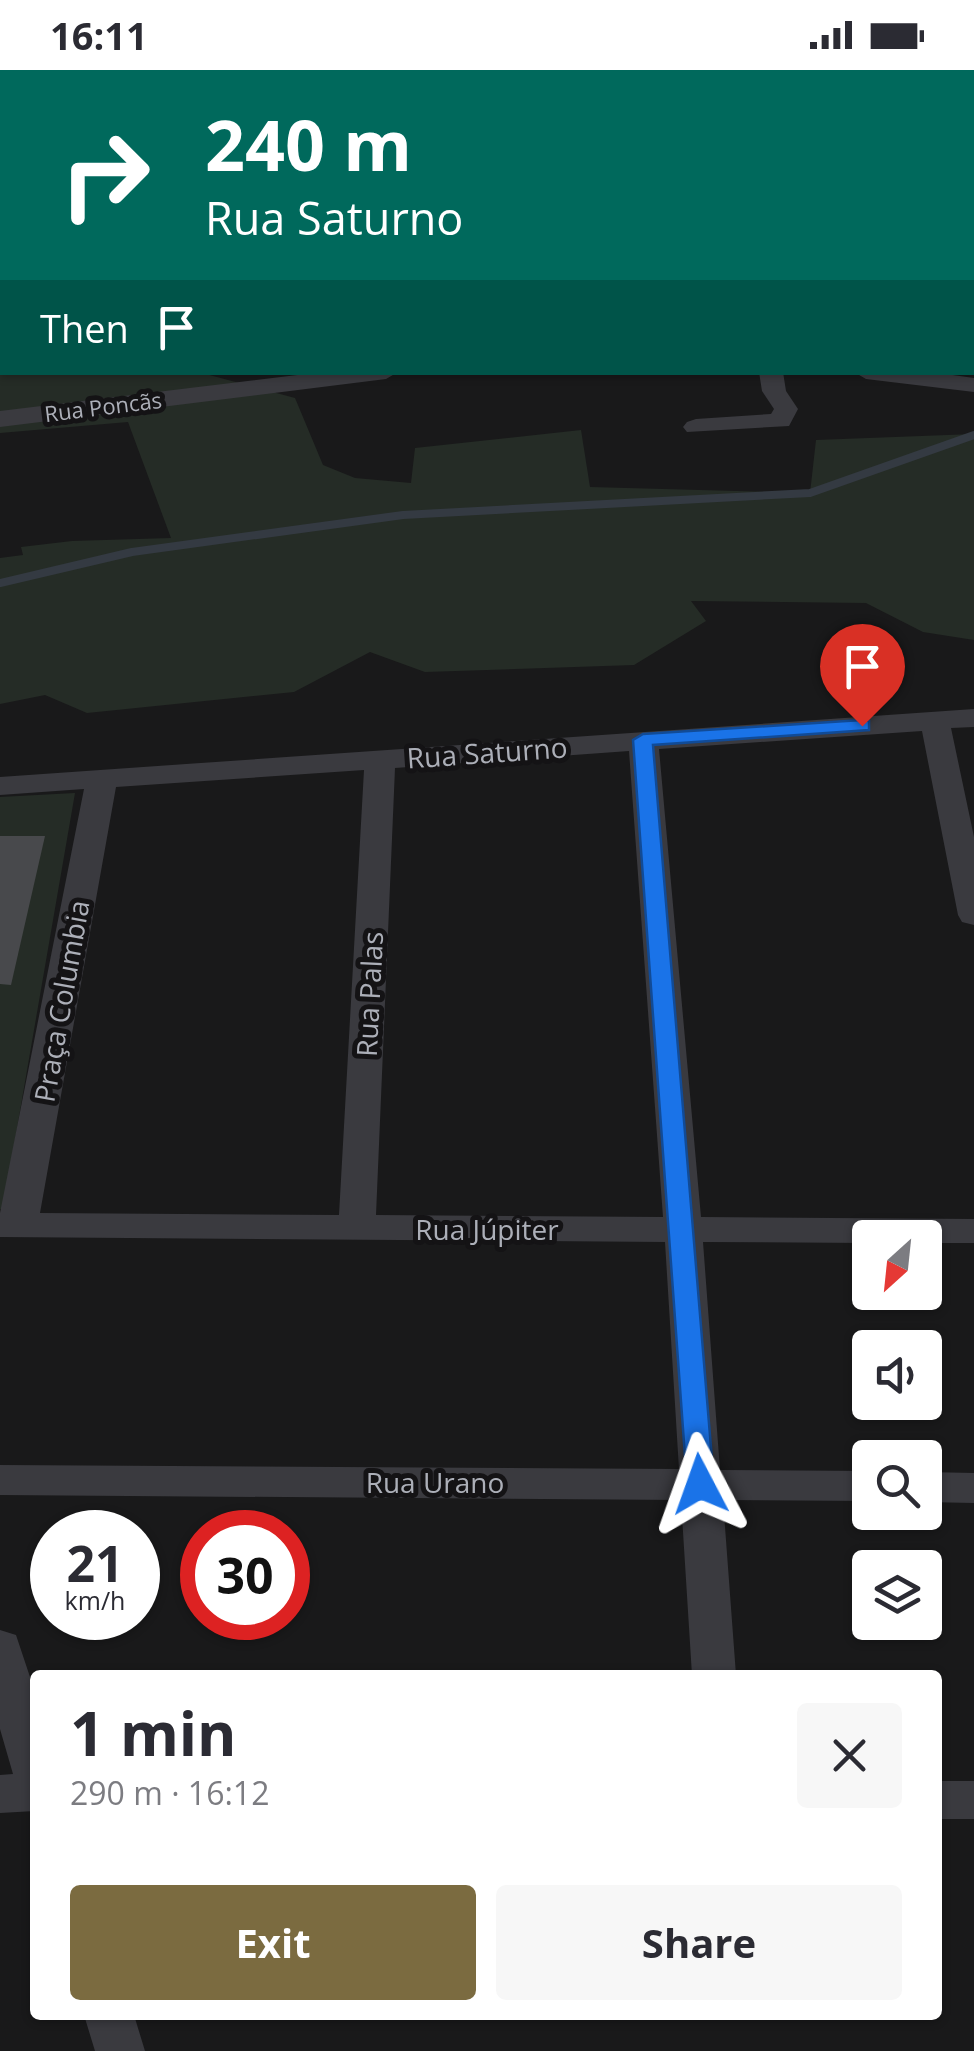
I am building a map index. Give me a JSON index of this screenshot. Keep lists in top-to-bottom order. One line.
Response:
{"streets":{"street":["Rua Poncãs","Rua Saturno","Rua Palas","Praça Columbia","Rua Júpiter","Rua Urano"]},"crossings":[["Rua Saturno","Rua Palas"],["Rua Saturno","Praça Columbia"],["Rua Palas","Rua Júpiter"],["Praça Columbia","Rua Júpiter"]],"north":"bottom left","page":{"status":"16:11","turn":["240 m","Rua Saturno"],"then":"Then","speed":"21 km/h","limit":"30","heading":["1 min","290 m · 16:12"],"buttons":["Exit","Share"]}}
